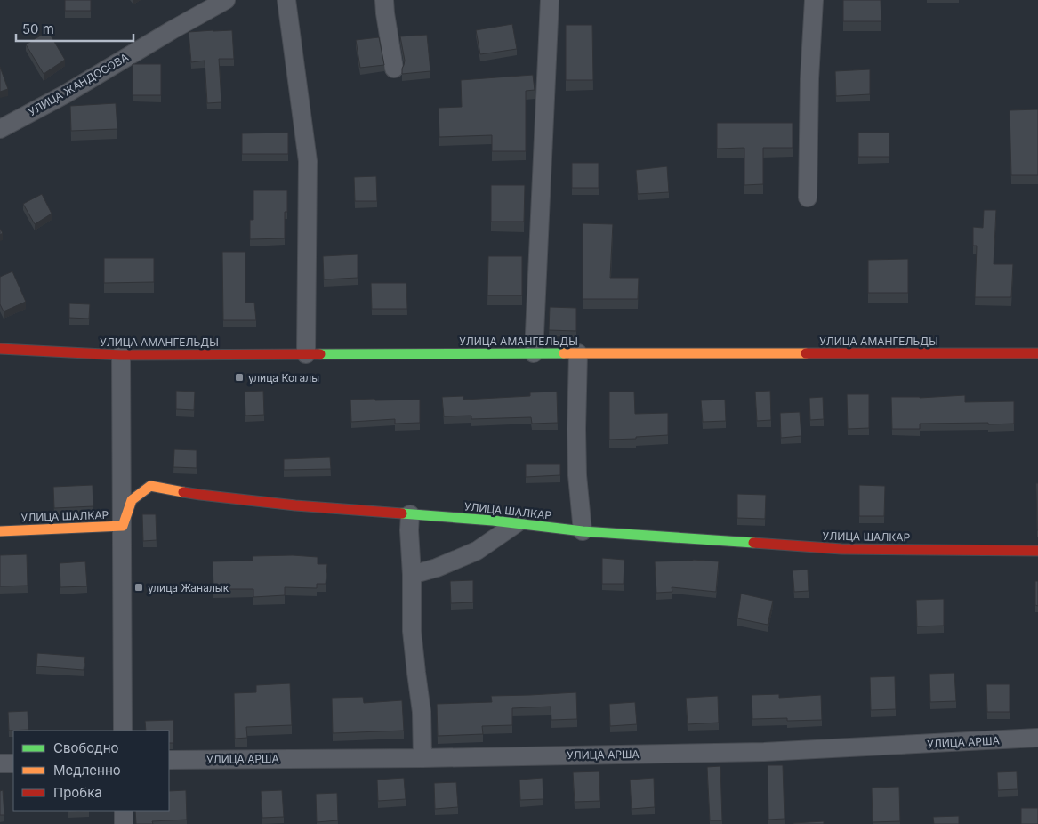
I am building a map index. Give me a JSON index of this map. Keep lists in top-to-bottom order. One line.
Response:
{"streets":{"street":["УЛИЦА ЖАНДОСОВА","УЛИЦА АМАНГЕЛЬДЫ","УЛИЦА ШАЛКАР","УЛИЦА АРША"]},"places":{"transit":["улица Когалы","улица Жаналык"]},"legend":["Свободно","Медленно","Пробка"],"scale_bar":"50 m"}
